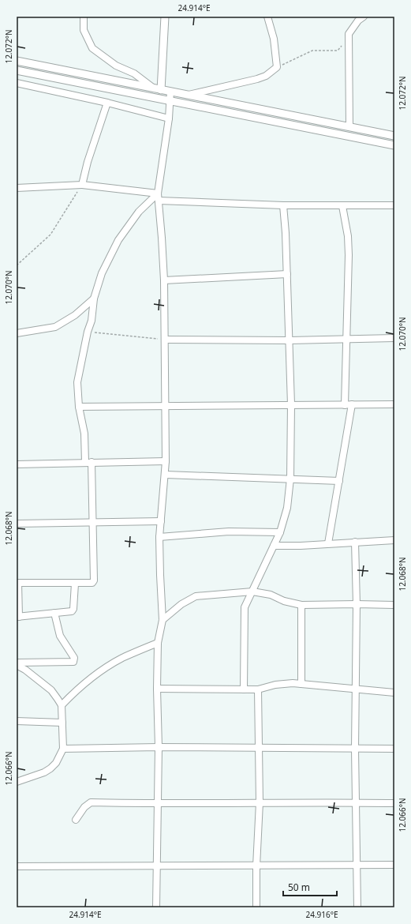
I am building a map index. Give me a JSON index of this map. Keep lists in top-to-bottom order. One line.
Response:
{"scale_bar":"50 m","coordinates":["24.914°E","12.072°N","12.070°N","12.068°N","12.066°N","24.916°E"]}
